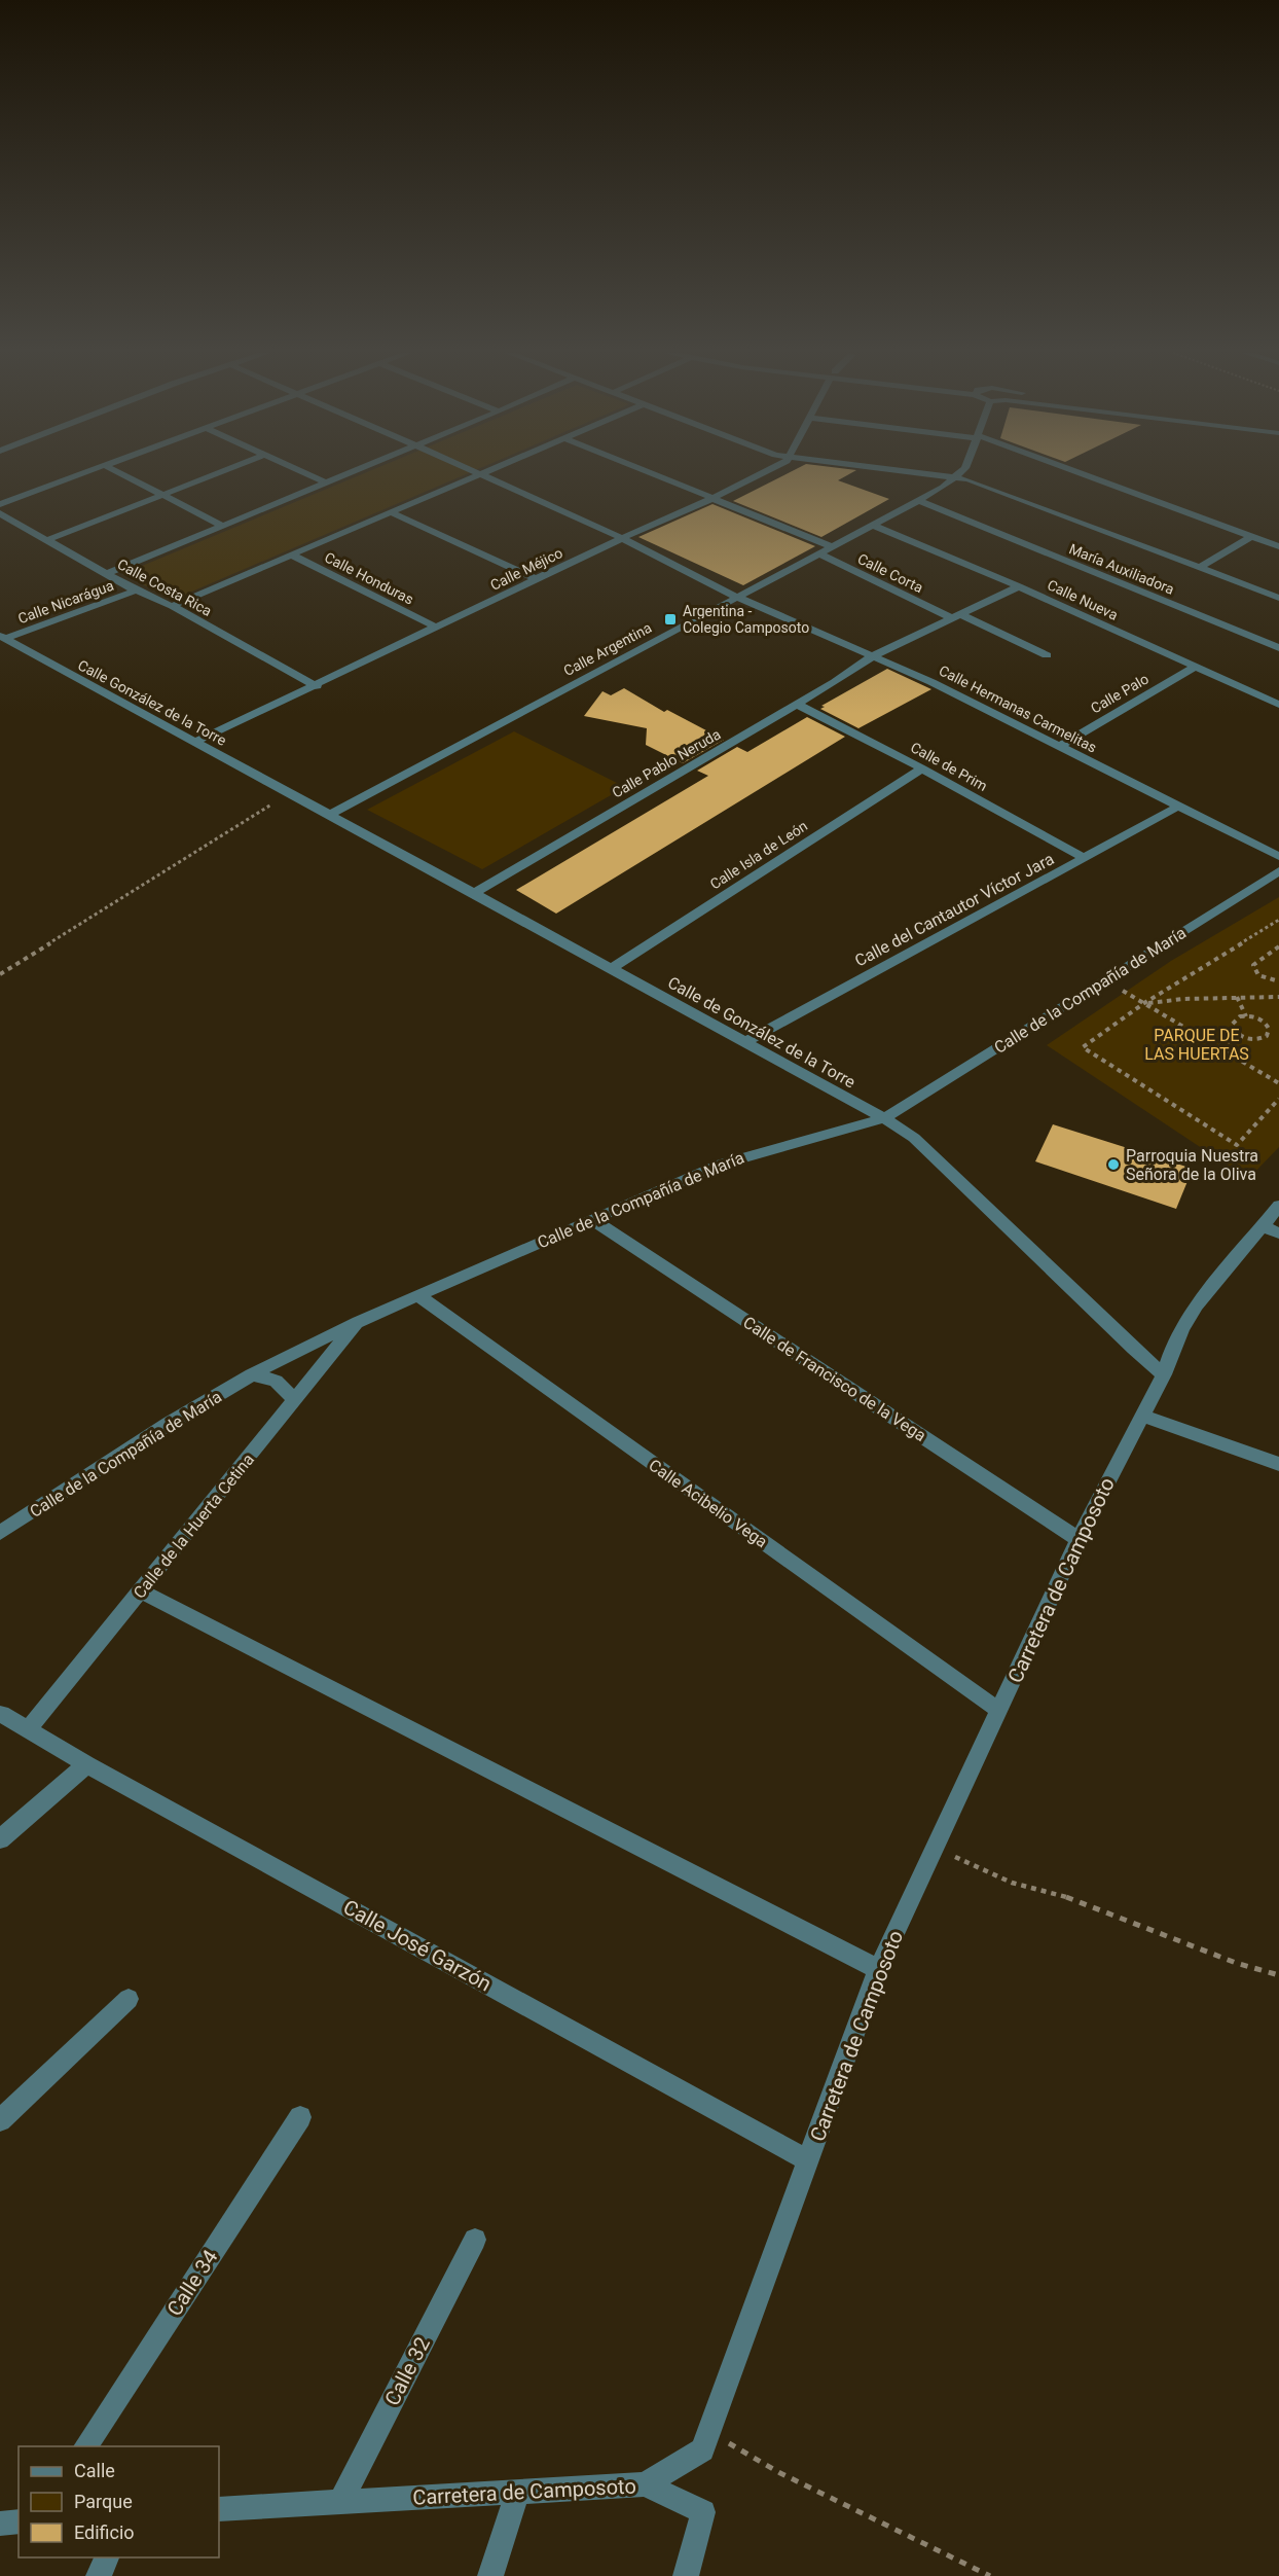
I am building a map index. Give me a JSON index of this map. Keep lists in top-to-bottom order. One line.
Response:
{"streets":{"street":["Calle Méjico","María Auxiliadora","Calle Corta","Calle Honduras","Calle Costa Rica","Calle Nueva","Calle Nicarágua","Calle Argentina","Calle Palo","Calle González de la Torre","Calle Hermanas Carmelitas","Calle Pablo Neruda","Calle de Prim","Calle Isla de León","Calle del Cantautor Víctor Jara","Calle de la Compañía de María","Calle de González de la Torre","Calle de Francisco de la Vega","Calle Acibelio Vega","Calle de la Huerta Cetina","Carretera de Camposoto","Calle José Garzón","Calle 34","Calle 32"]},"crossings":[["Calle Méjico","Calle Honduras"],["Calle Méjico","Calle Costa Rica"],["Calle Méjico","Calle González de la Torre"],["Calle Méjico","Calle Hermanas Carmelitas"],["María Auxiliadora","Calle Argentina"],["Calle Corta","Calle Argentina"],["Calle Corta","Calle Pablo Neruda"],["Calle Costa Rica","Calle Nicarágua"],["Calle Nueva","Calle Argentina"],["Calle Nueva","Calle Palo"],["Calle Nueva","Calle Pablo Neruda"],["Calle Nicarágua","Calle González de la Torre"],["Calle Argentina","Calle Hermanas Carmelitas"],["Calle Argentina","Calle de González de la Torre"],["Calle Palo","Calle Hermanas Carmelitas"],["Calle González de la Torre","Calle de González de la Torre"],["Calle Hermanas Carmelitas","Calle Pablo Neruda"],["Calle Hermanas Carmelitas","Calle del Cantautor Víctor Jara"],["Calle Pablo Neruda","Calle de Prim"],["Calle Pablo Neruda","Calle de González de la Torre"],["Calle de Prim","Calle Isla de León"],["Calle de Prim","Calle del Cantautor Víctor Jara"],["Calle Isla de León","Calle de González de la Torre"],["Calle del Cantautor Víctor Jara","Calle de González de la Torre"],["Calle de la Compañía de María","Calle de González de la Torre"],["Calle de la Compañía de María","Calle de Francisco de la Vega"],["Calle de la Compañía de María","Calle Acibelio Vega"],["Calle de la Compañía de María","Calle de la Huerta Cetina"],["Calle de González de la Torre","Carretera de Camposoto"],["Calle de Francisco de la Vega","Carretera de Camposoto"],["Calle Acibelio Vega","Carretera de Camposoto"],["Calle de la Huerta Cetina","Calle José Garzón"],["Carretera de Camposoto","Calle José Garzón"],["Carretera de Camposoto","Calle 32"]],"parks":["PARQUE DE LAS HUERTAS"],"places":{"transit":["Argentina - Colegio Camposoto"],"other":["Parroquia Nuestra Señora de la Oliva"]},"legend":["Calle","Parque","Edificio"]}
